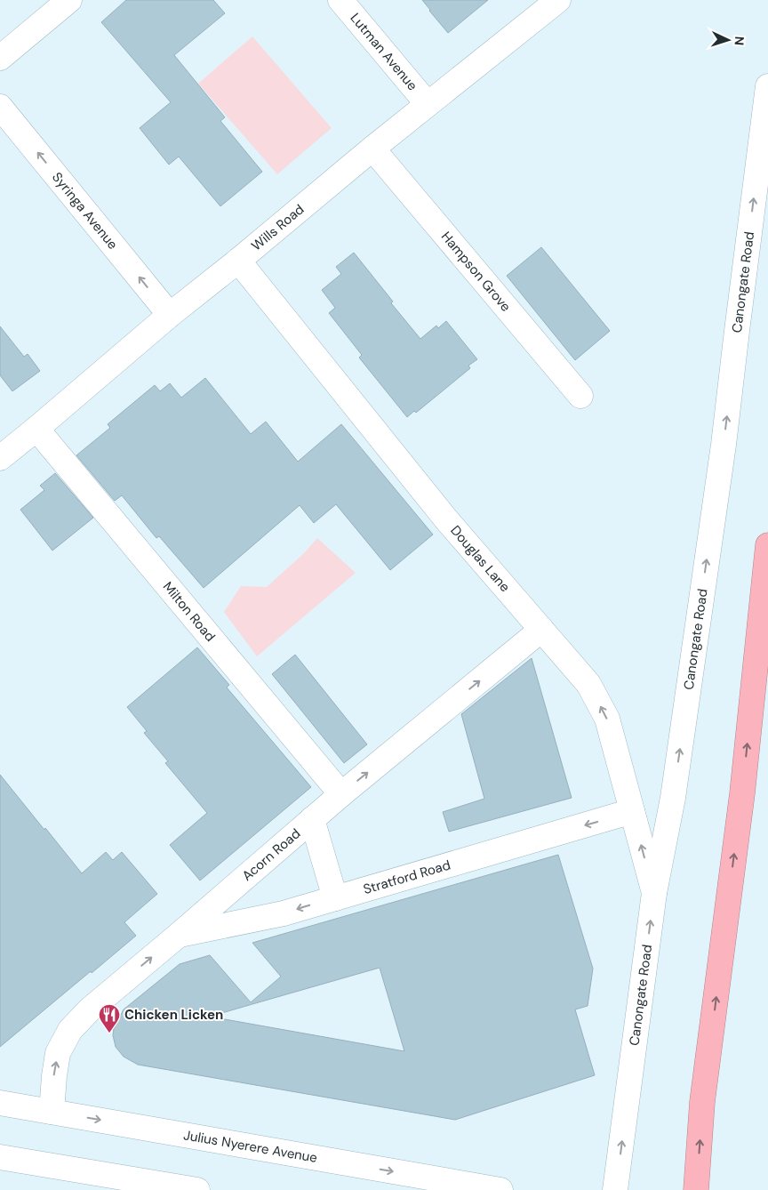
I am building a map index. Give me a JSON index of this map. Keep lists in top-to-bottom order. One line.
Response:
{"streets":{"street":["Lutman Avenue","Syringa Avenue","Wills Road","Hampson Grove","Canongate Road","Douglas Lane","Milton Road","Acorn Road","Stratford Road","Julius Nyerere Avenue"]},"crossings":[["Lutman Avenue","Wills Road"],["Syringa Avenue","Wills Road"],["Wills Road","Hampson Grove"],["Wills Road","Douglas Lane"],["Wills Road","Milton Road"],["Canongate Road","Douglas Lane"],["Douglas Lane","Acorn Road"],["Douglas Lane","Stratford Road"],["Milton Road","Acorn Road"],["Acorn Road","Stratford Road"],["Acorn Road","Julius Nyerere Avenue"]],"one_way":["Syringa Avenue","Canongate Road","Douglas Lane","Acorn Road","Stratford Road"],"places":{"restaurant":["Chicken Licken"]},"north":"right"}
